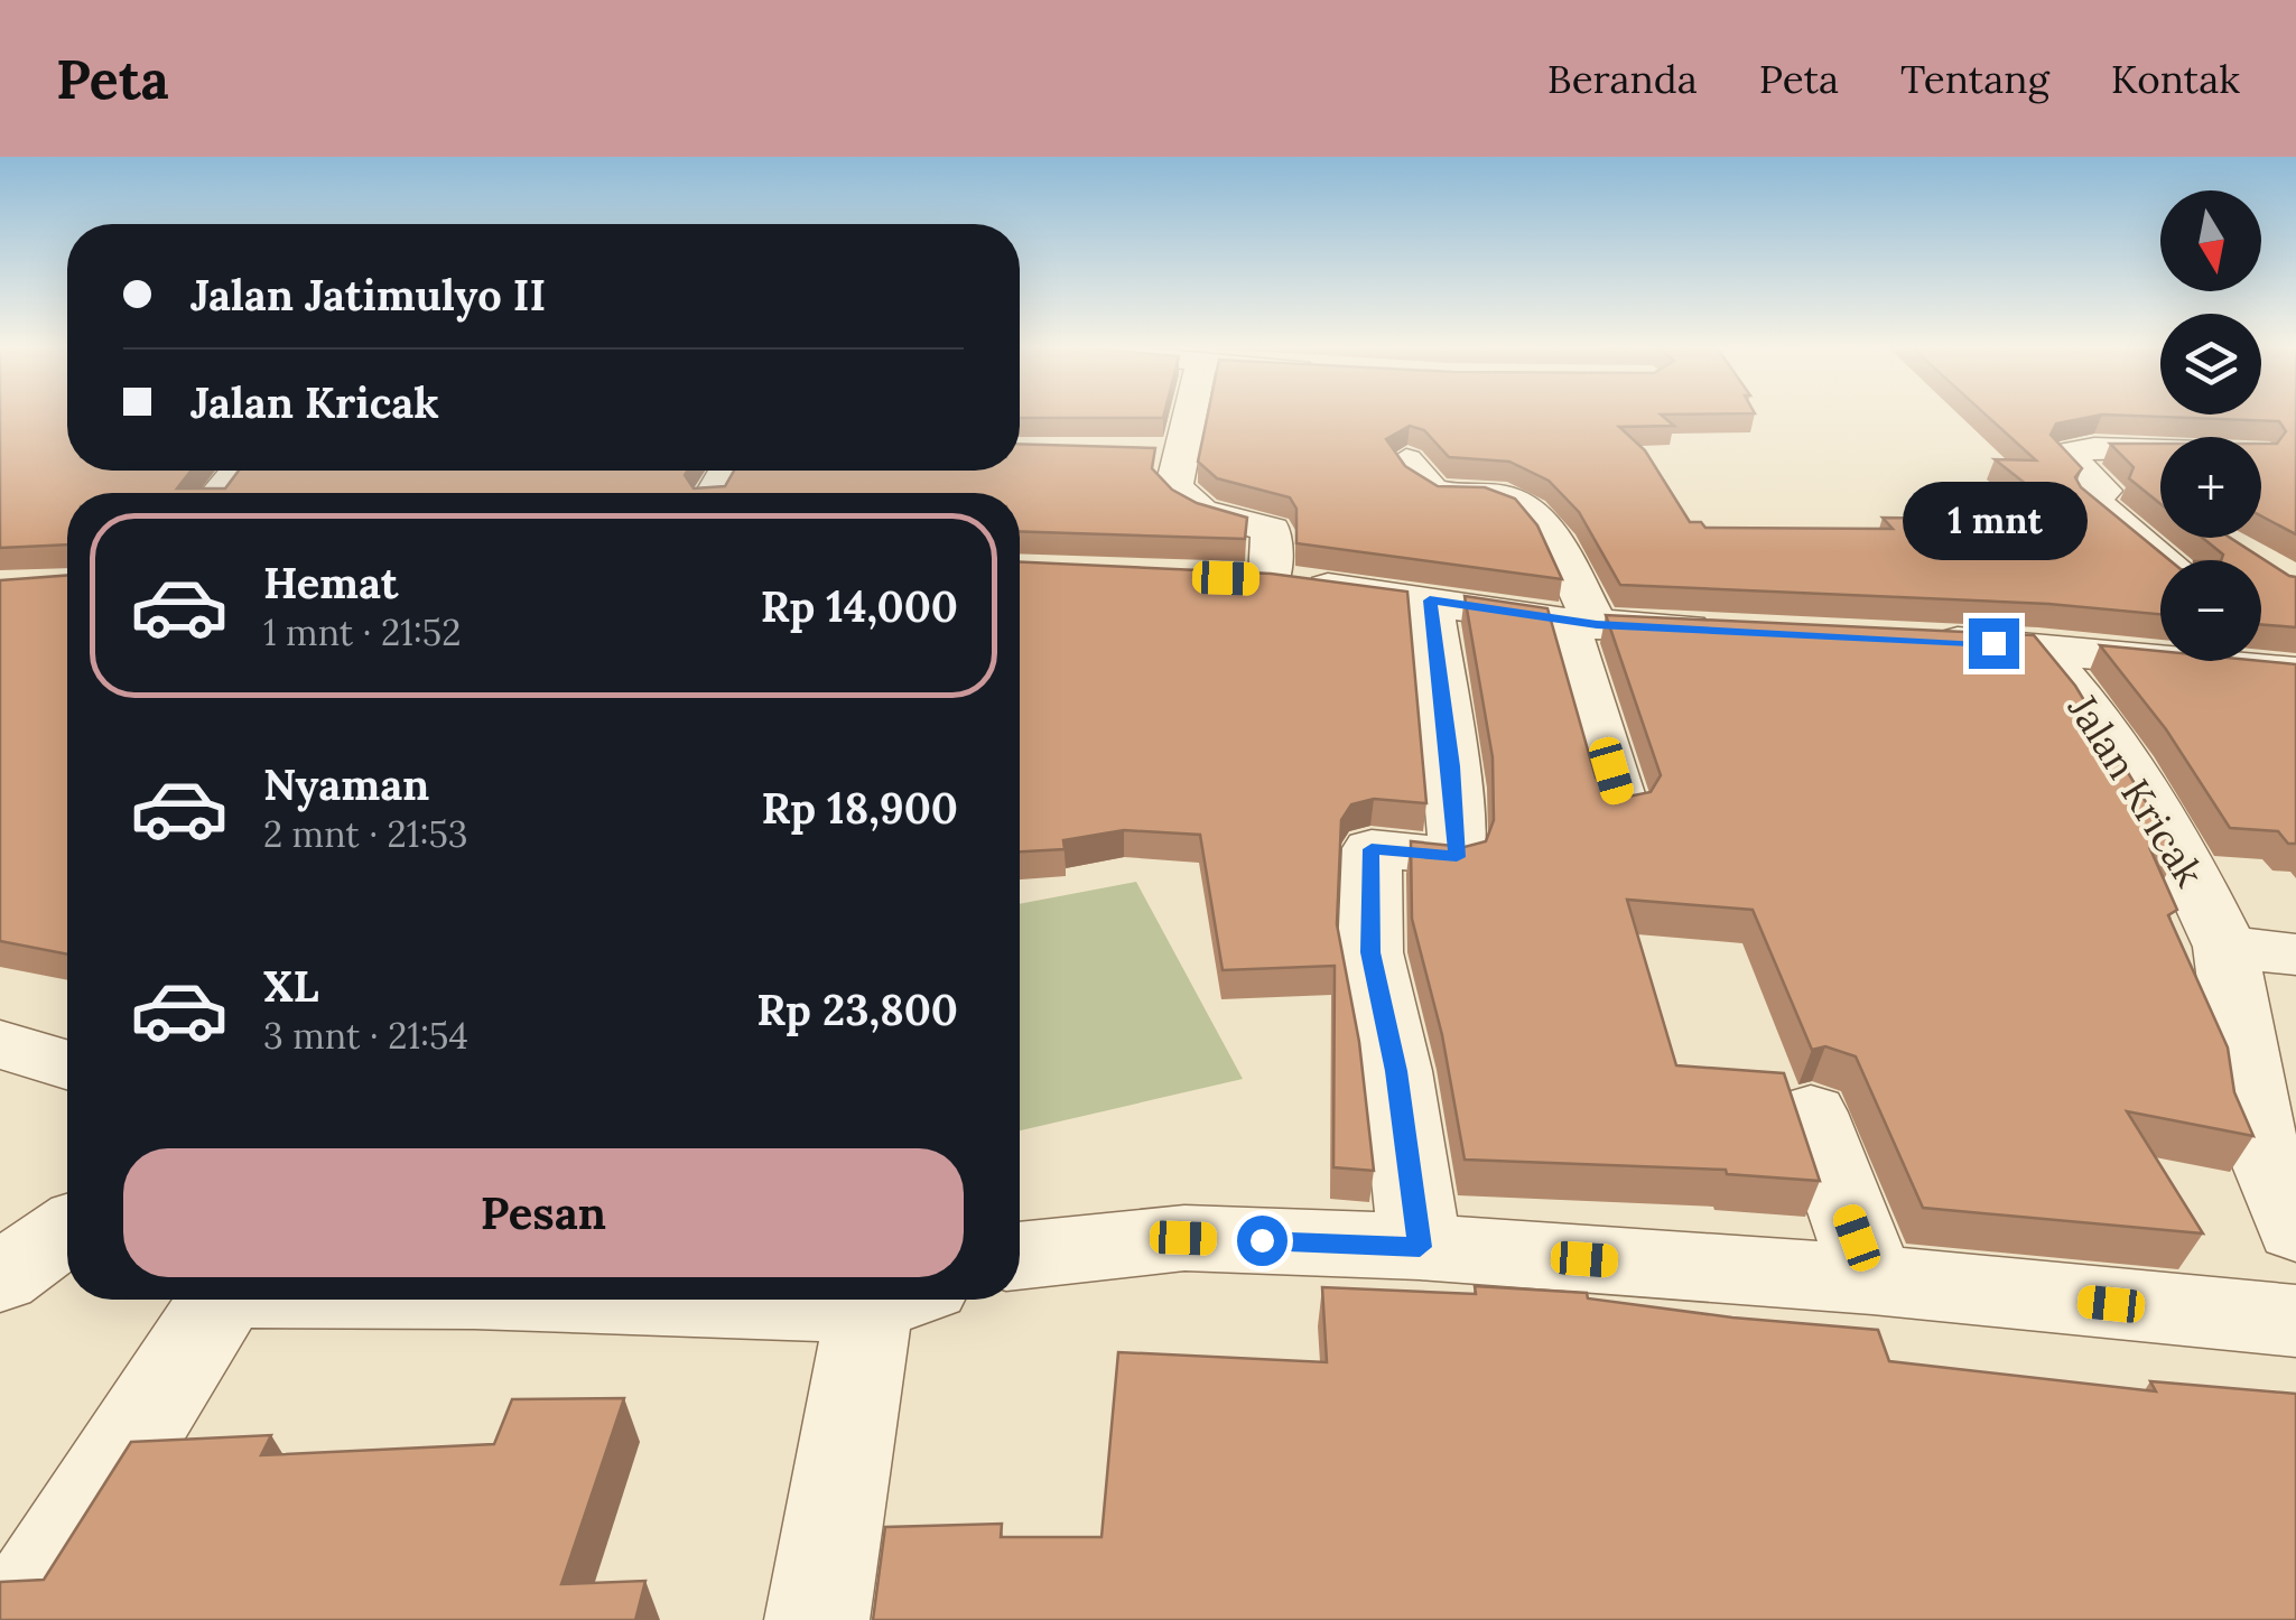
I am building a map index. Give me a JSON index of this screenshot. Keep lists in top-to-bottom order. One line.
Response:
{"streets":{"street":["Jalan Kricak"]},"north":"bottom","page":{"header":"Peta","nav":["Beranda","Peta","Tentang","Kontak"],"map_buttons":["+","−"],"banner":["Jalan Jatimulyo II","Jalan Kricak"],"bubble":"1 mnt","list":[{"name":"Hemat","note":"1 mnt · 21:52","value":"Rp 14,000"},{"name":"Nyaman","note":"2 mnt · 21:53","value":"Rp 18,900"},{"name":"XL","note":"3 mnt · 21:54","value":"Rp 23,800"}],"buttons":"Pesan"}}
